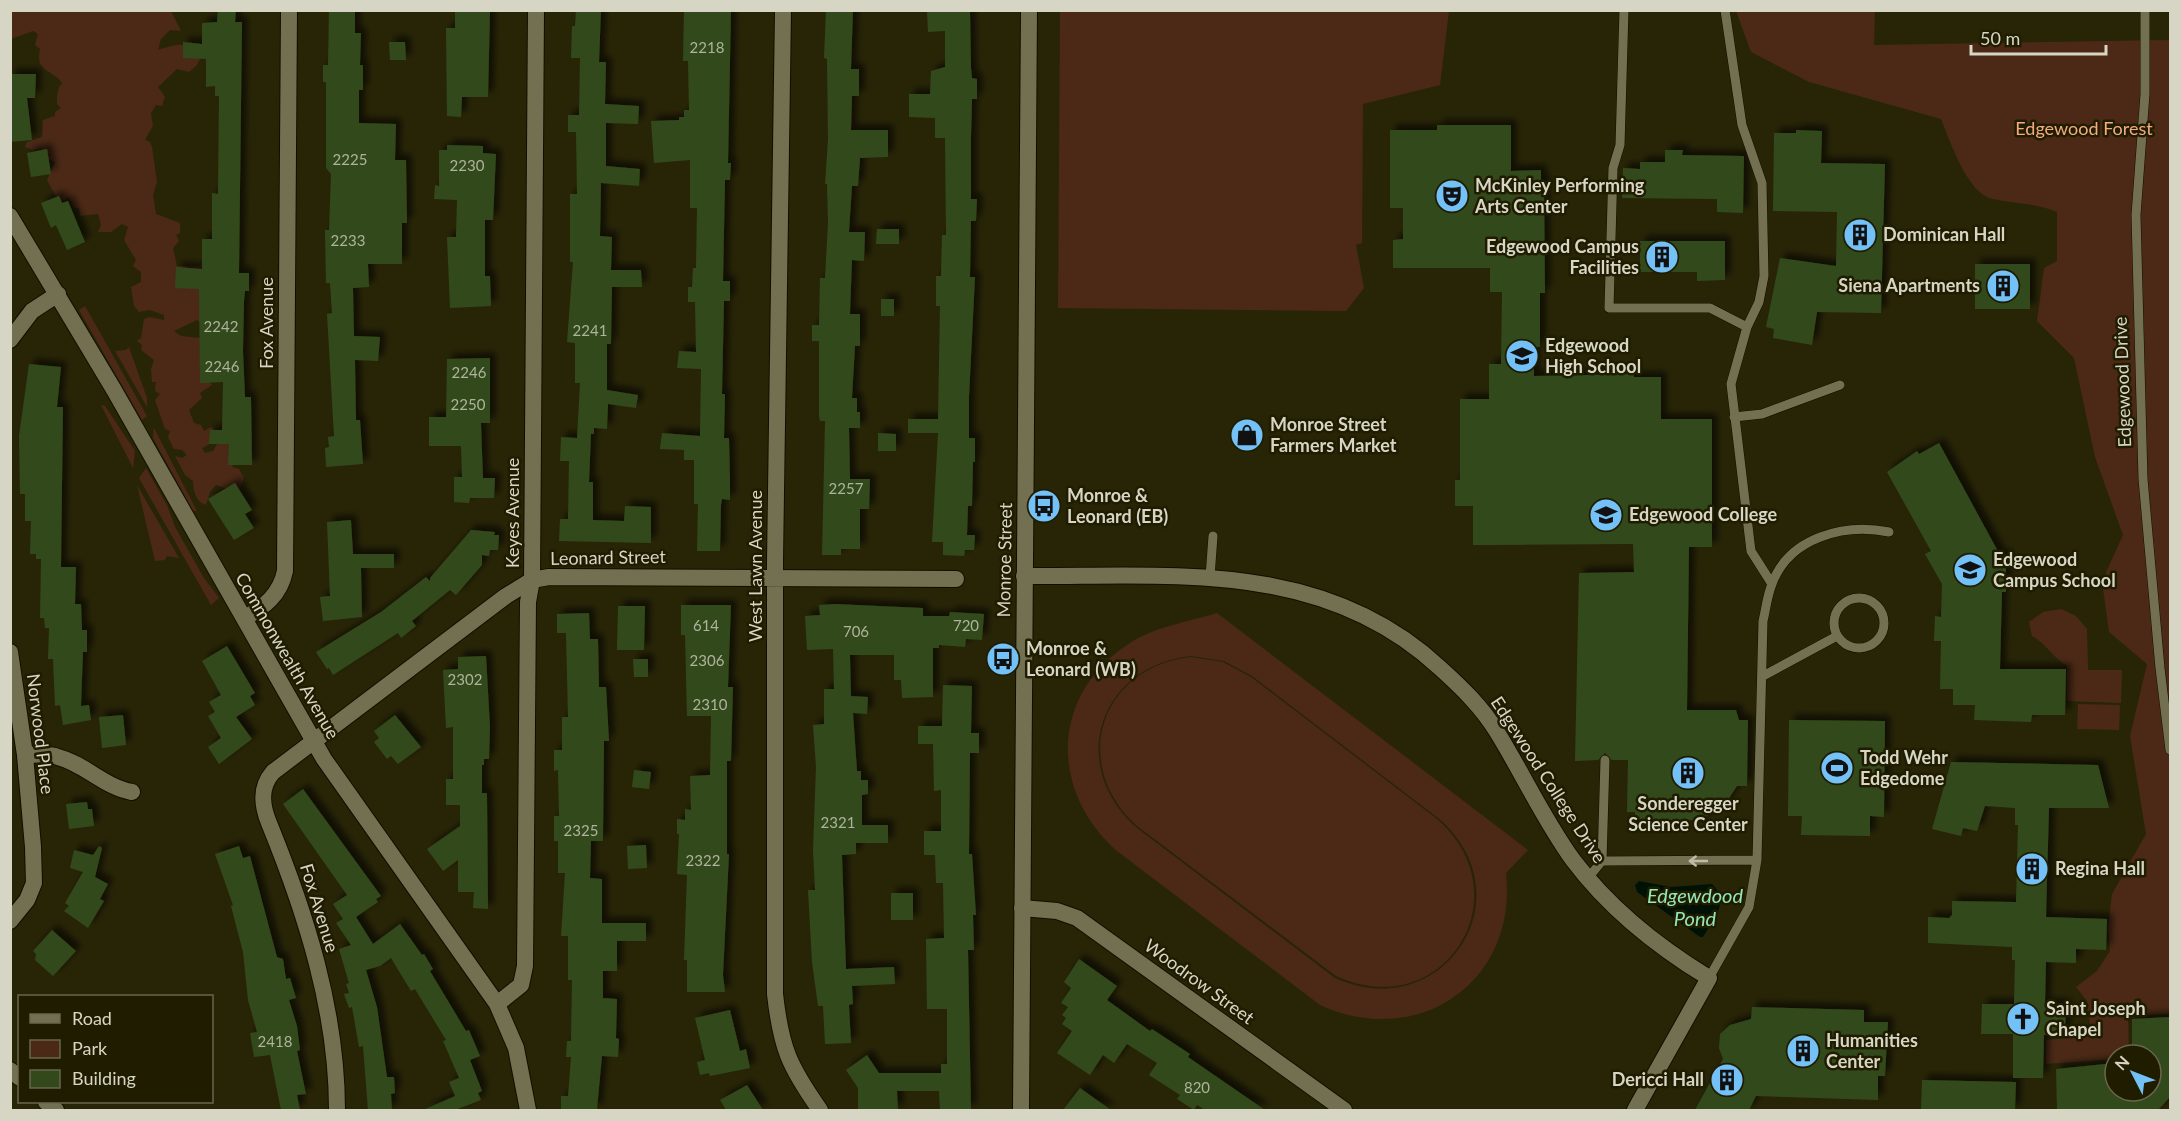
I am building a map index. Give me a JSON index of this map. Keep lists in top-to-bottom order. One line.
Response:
{"streets":{"street":["Fox Avenue","Keyes Avenue","Leonard Street","Monroe Street","West Lawn Avenue","Commonwealth Avenue","Norwood Place","Edgewood College Drive","Woodrow Street"],"lane":["Edgewood Drive"]},"crossings":[["Fox Avenue","Leonard Street"],["Fox Avenue","Commonwealth Avenue"],["Keyes Avenue","Leonard Street"],["Keyes Avenue","Commonwealth Avenue"],["Leonard Street","West Lawn Avenue"],["Leonard Street","Commonwealth Avenue"],["Monroe Street","Edgewood College Drive"],["Monroe Street","Woodrow Street"]],"water":["Edgewdood Pond"],"parks":["Edgewood Forest"],"places":{"theatre":["McKinley Performing Arts Center"],"building":["Dominican Hall","Edgewood Campus Facilities","Siena Apartments","Sonderegger Science Center","Regina Hall","Humanities Center","Dericci Hall"],"school or university":["Edgewood High School","Edgewood College","Edgewood Campus School"],"shop":["Monroe Street Farmers Market"],"bus stop":["Monroe & Leonard (EB)","Monroe & Leonard (WB)"],"sports":["Todd Wehr Edgedome"],"church":["Saint Joseph Chapel"]},"house_numbers":["2218","2225","2230","2233","2242","2241","2246","2246","2250","2257","614","720","706","2306","2302","2310","2321","2325","2322","2418","820"],"legend":["Road","Park","Building"],"scale_bar":"50 m","north":"top left"}
